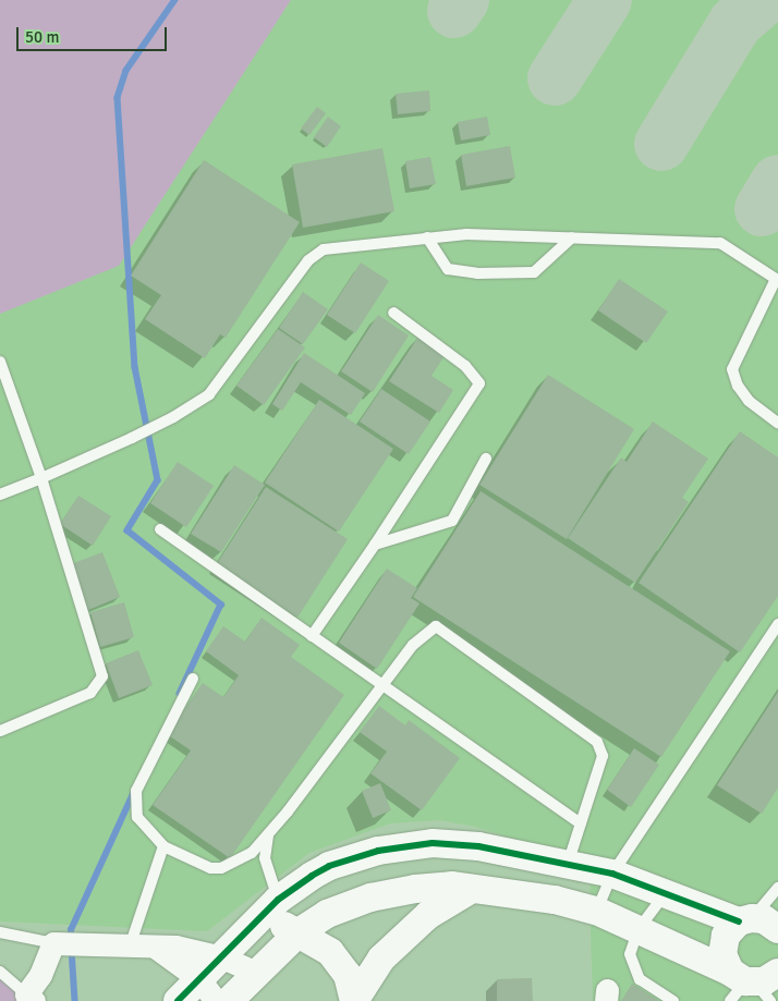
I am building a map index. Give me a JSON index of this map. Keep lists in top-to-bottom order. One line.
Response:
{"scale_bar":"50 m"}
